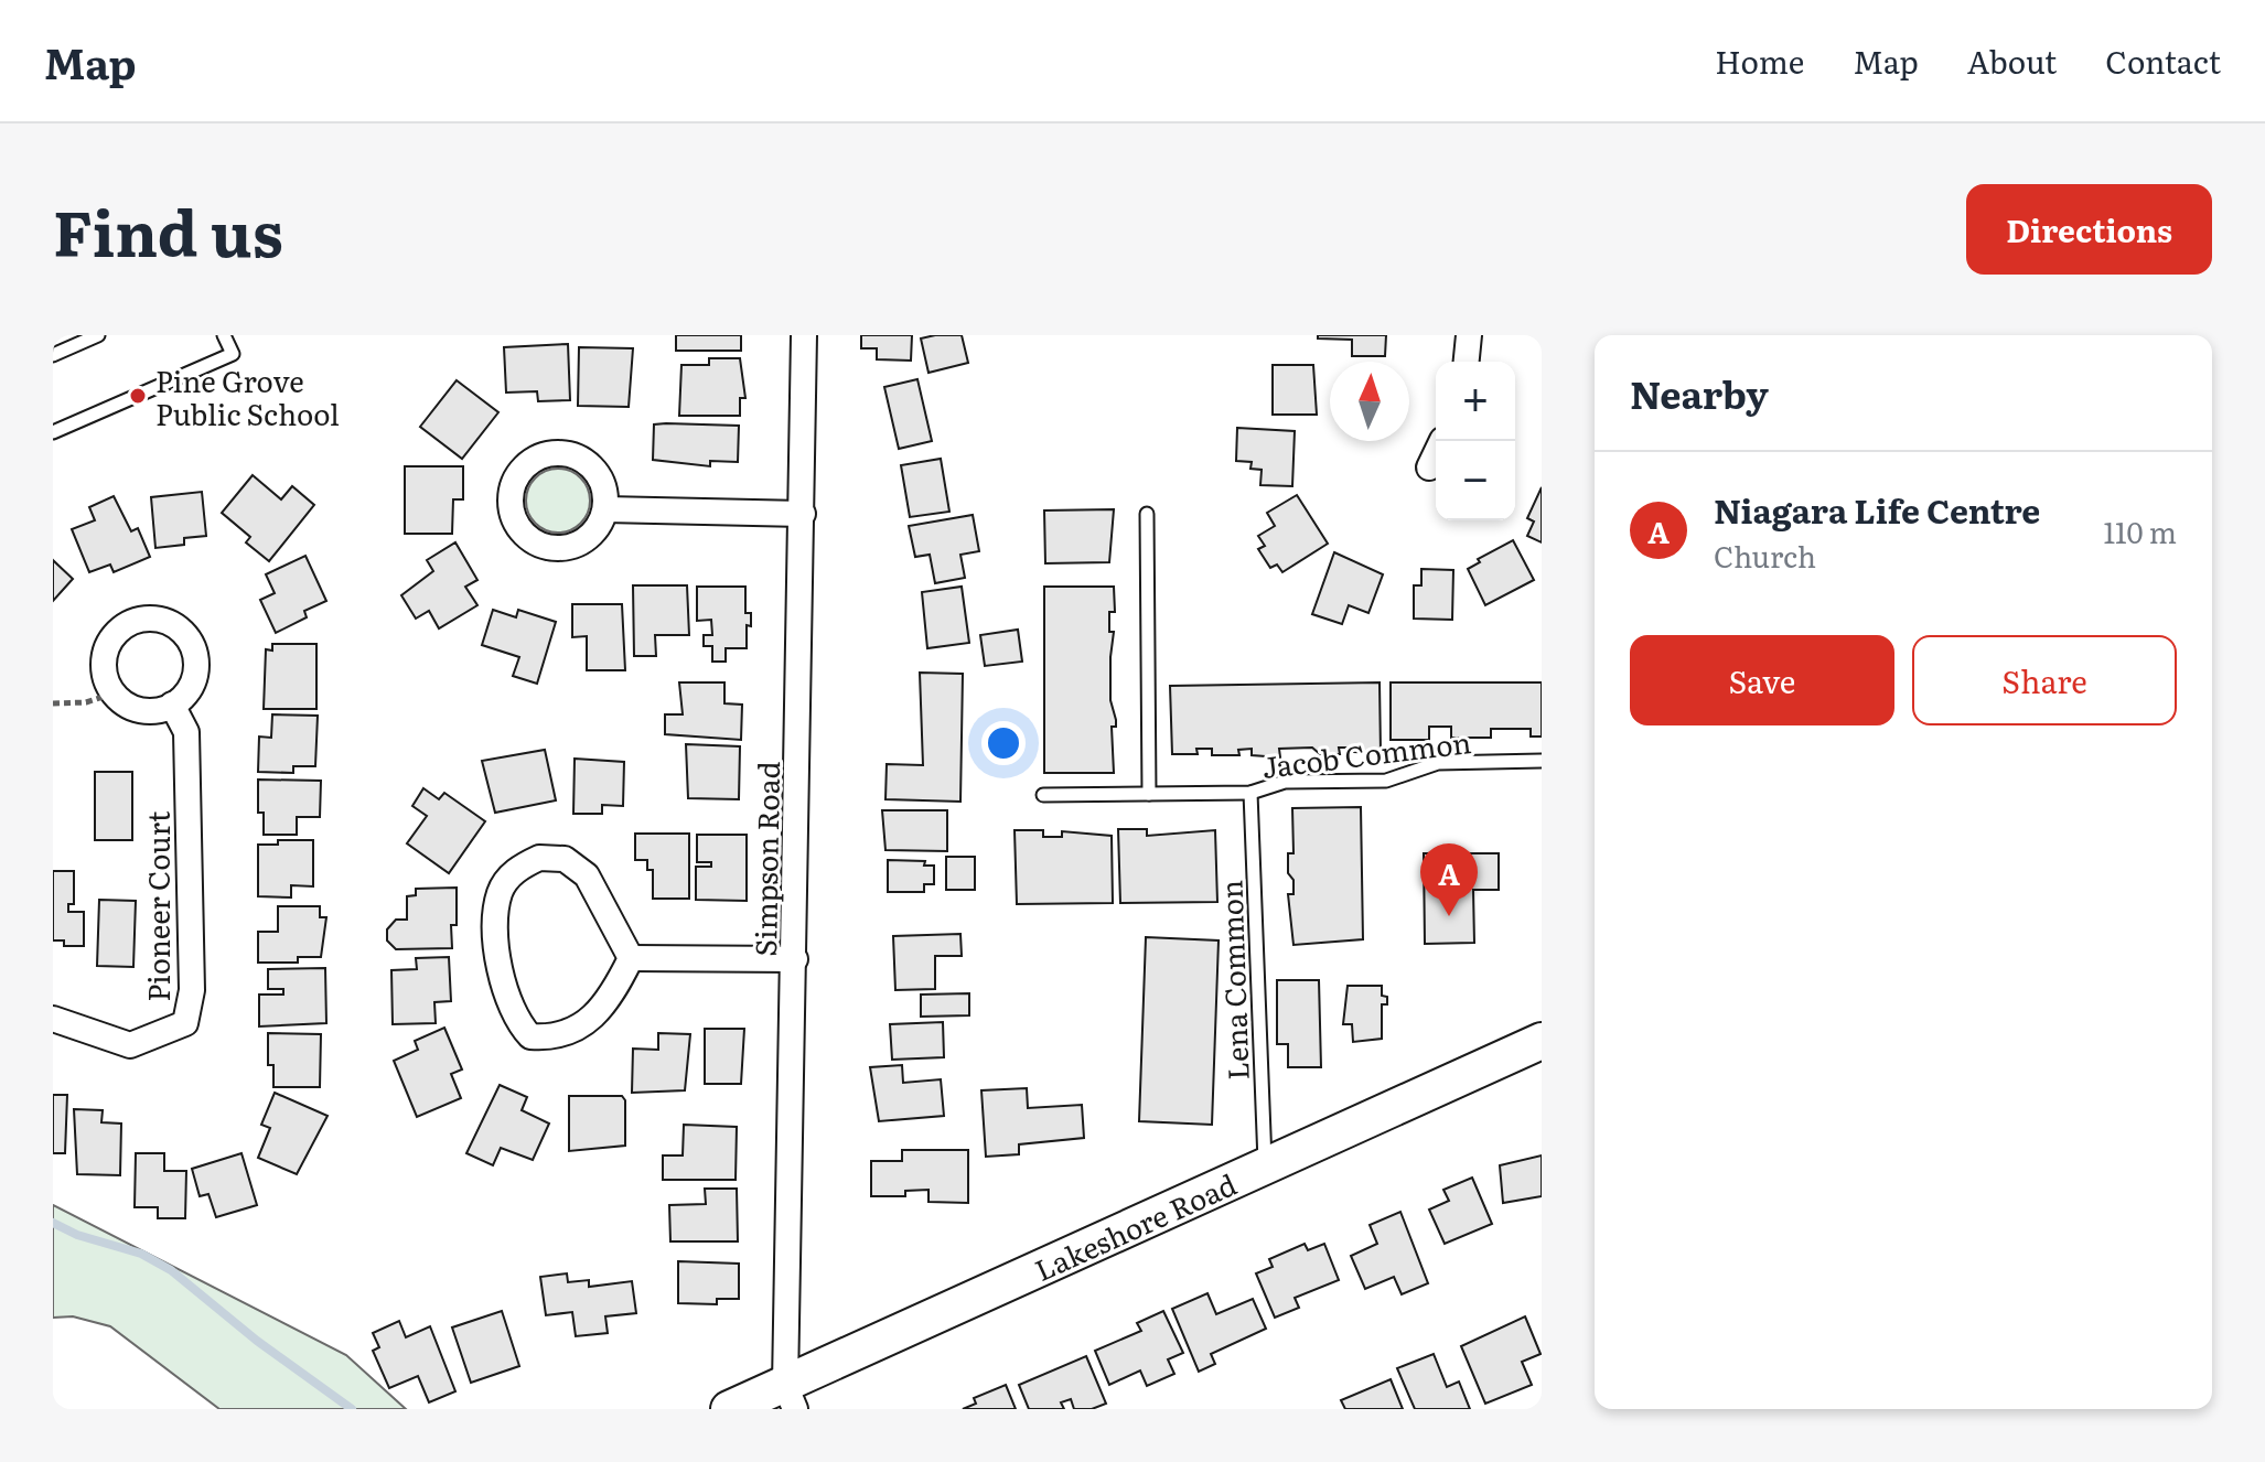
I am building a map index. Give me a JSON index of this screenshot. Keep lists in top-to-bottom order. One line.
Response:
{"streets":{"main road":["Lakeshore Road"],"street":["Simpson Road","Pioneer Court"],"lane":["Jacob Common","Lena Common"]},"crossings":[["Jacob Common","Lena Common"],["Simpson Road","Lakeshore Road"],["Lena Common","Lakeshore Road"]],"places":["Pine Grove Public School"],"north":"top","page":{"header":"Map","nav":["Home","Map","About","Contact"],"title":"Find us","buttons":["Directions",["Save","Share"]],"heading":"Nearby","map_buttons":["+","−"],"list":[{"mark":"A","name":"Niagara Life Centre","note":"Church","value":"110 m"}],"pins":"A"}}
